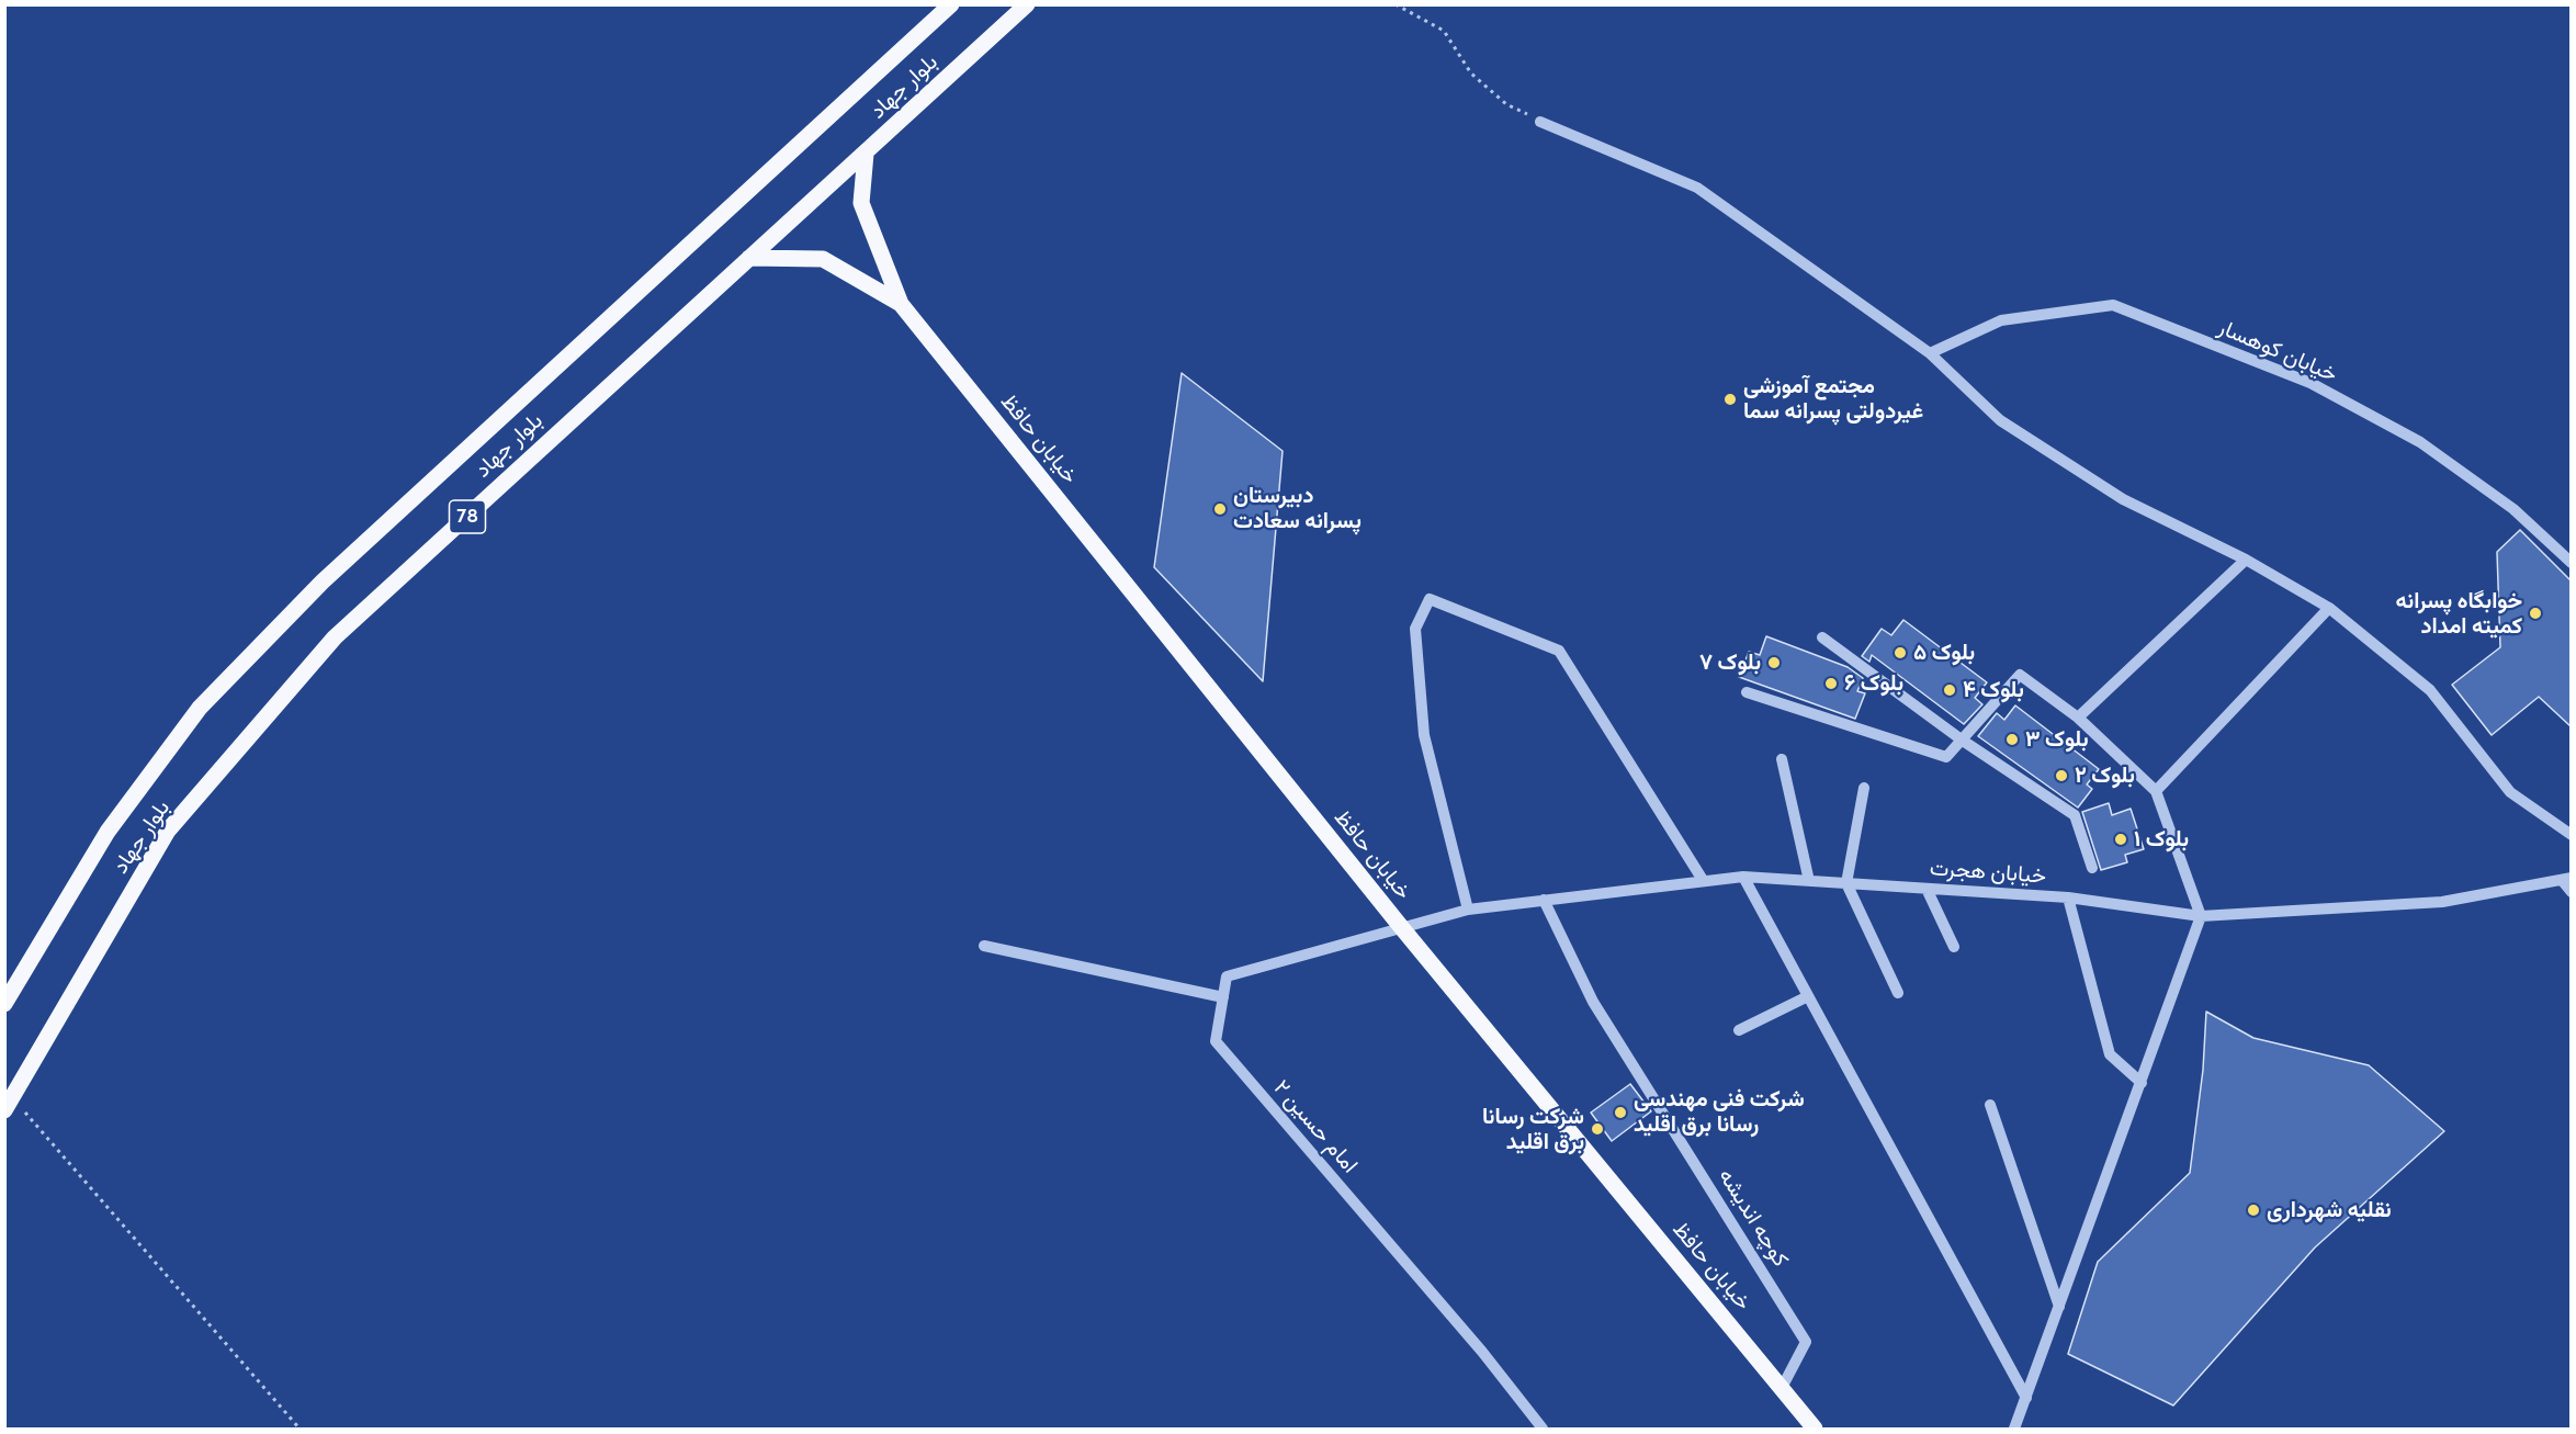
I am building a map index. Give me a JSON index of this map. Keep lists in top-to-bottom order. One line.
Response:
{"streets":{"main road":["بلوار جهاد","خیابان حافظ","78"],"street":["خیابان کوهسار","خیابان هجرت","امام حسین ۲","کوچه اندیشه"]},"crossings":[["خیابان حافظ","خیابان هجرت"],["خیابان حافظ","امام حسین ۲"],["خیابان حافظ","کوچه اندیشه"],["خیابان هجرت","امام حسین ۲"],["خیابان هجرت","کوچه اندیشه"]],"places":["مجتمع آموزشی غیردولتی پسرانه سما","دبیرستان پسرانه سعادت","خوابگاه پسرانه کمیته امداد","بلوک ۵","بلوک ۷","بلوک ۶","بلوک ۴","بلوک ۳","بلوک ۲","بلوک ۱","شرکت فنی مهندسی رسانا برق اقلید","شرکت رسانا برق اقلید","نقلیه شهرداری"]}
